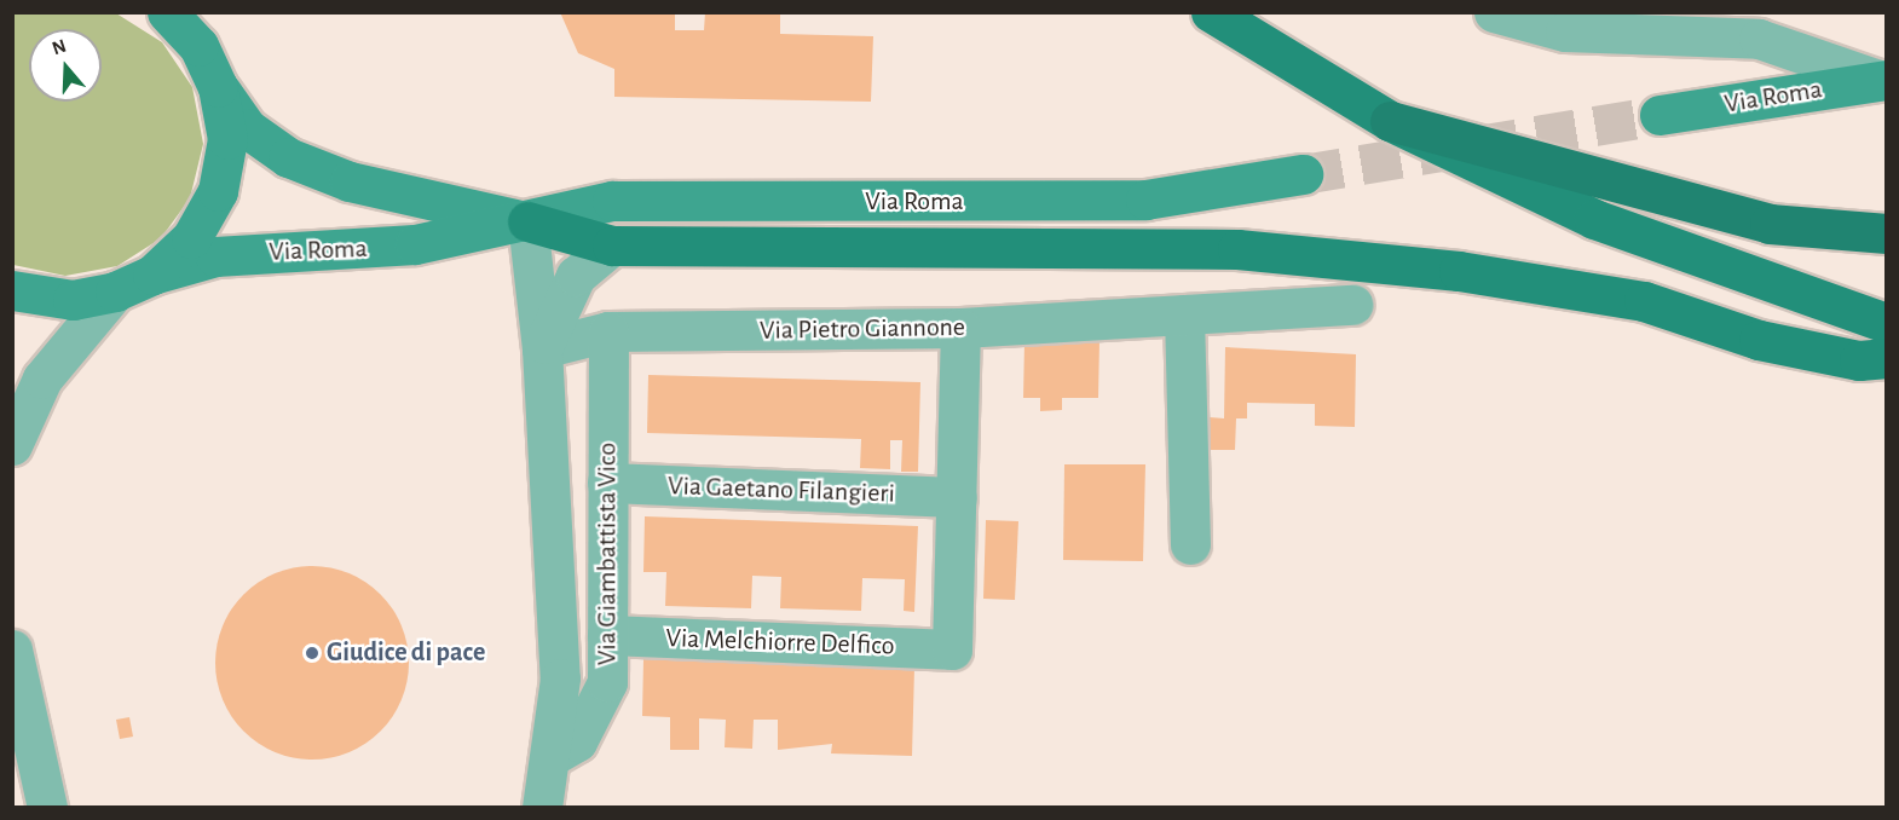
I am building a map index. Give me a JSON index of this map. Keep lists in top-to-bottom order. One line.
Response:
{"streets":{"main road":["Via Roma"],"street":["Via Pietro Giannone","Via Gaetano Filangieri","Via Giambattista Vico","Via Melchiorre Delfico"]},"crossings":[["Via Roma","Via Giambattista Vico"],["Via Pietro Giannone","Via Giambattista Vico"],["Via Gaetano Filangieri","Via Giambattista Vico"],["Via Gaetano Filangieri","Via Melchiorre Delfico"],["Via Giambattista Vico","Via Melchiorre Delfico"]],"places":["Giudice di pace"],"north":"top"}
